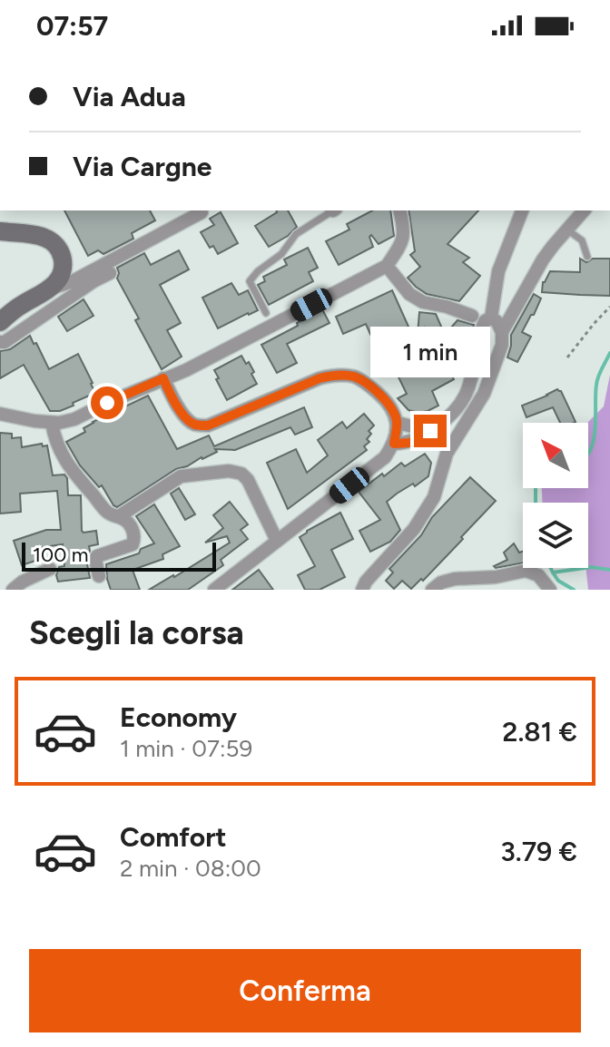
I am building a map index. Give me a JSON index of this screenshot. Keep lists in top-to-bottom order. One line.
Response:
{"scale_bar":"100 m","north":"top left","page":{"status":"07:57","banner":["Via Adua","Via Cargne"],"bubble":"1 min","scale":"100 m","heading":"Scegli la corsa","list":[{"name":"Economy","note":"1 min · 07:59","value":"2.81 €"},{"name":"Comfort","note":"2 min · 08:00","value":"3.79 €"}],"buttons":"Conferma"}}
